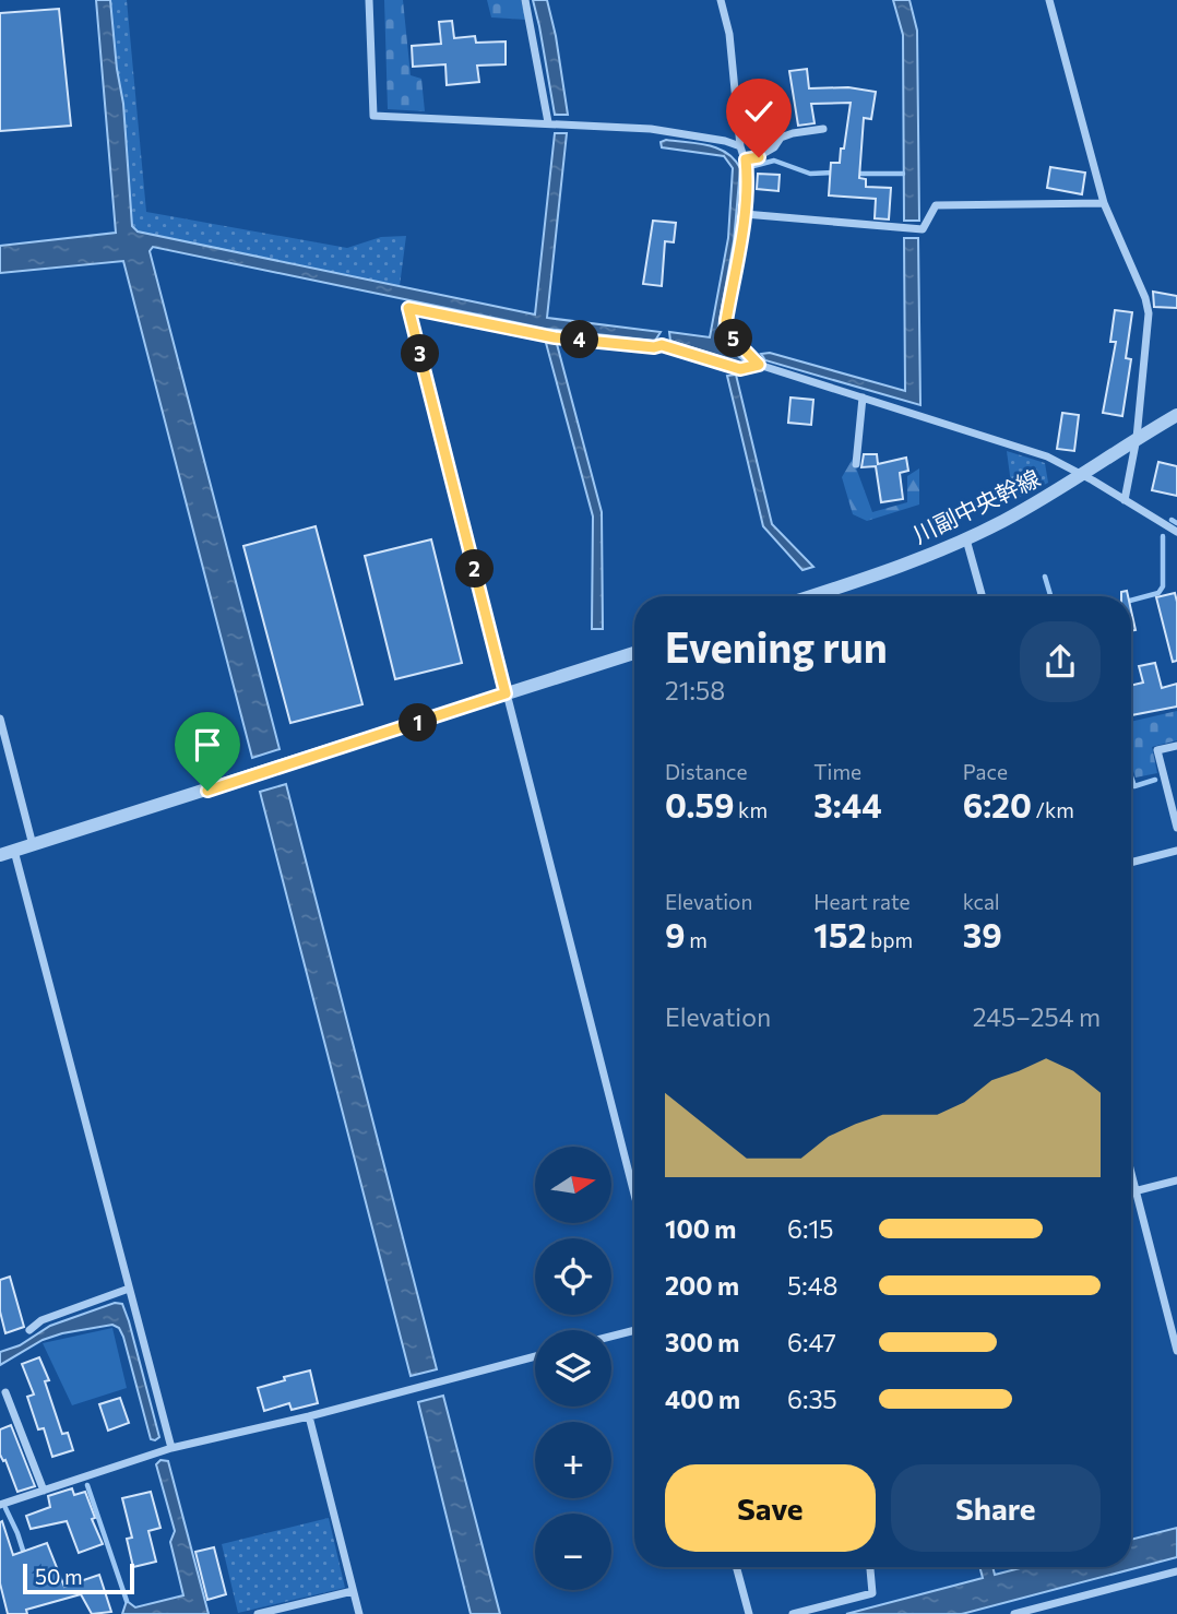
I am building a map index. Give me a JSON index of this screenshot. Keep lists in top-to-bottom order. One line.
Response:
{"streets":{"street":["川副中央幹線"]},"scale_bar":"50 m","north":"right","page":{"pins":["5","4","3","2","1"],"heading":["Evening run","21:58"],"stats":[["Distance","0.59 km"],["Time","3:44"],["Pace","6:20 /km"],["Elevation","9 m"],["Heart rate","152 bpm"],["kcal","39"]],"chart":["Elevation","245–254 m"],"map_buttons":["+","−"],"list":[{"name":"100 m","note":"6:15"},{"name":"200 m","note":"5:48"},{"name":"300 m","note":"6:47"},{"name":"400 m","note":"6:35"}],"buttons":["Save","Share"],"scale":"50 m"}}
